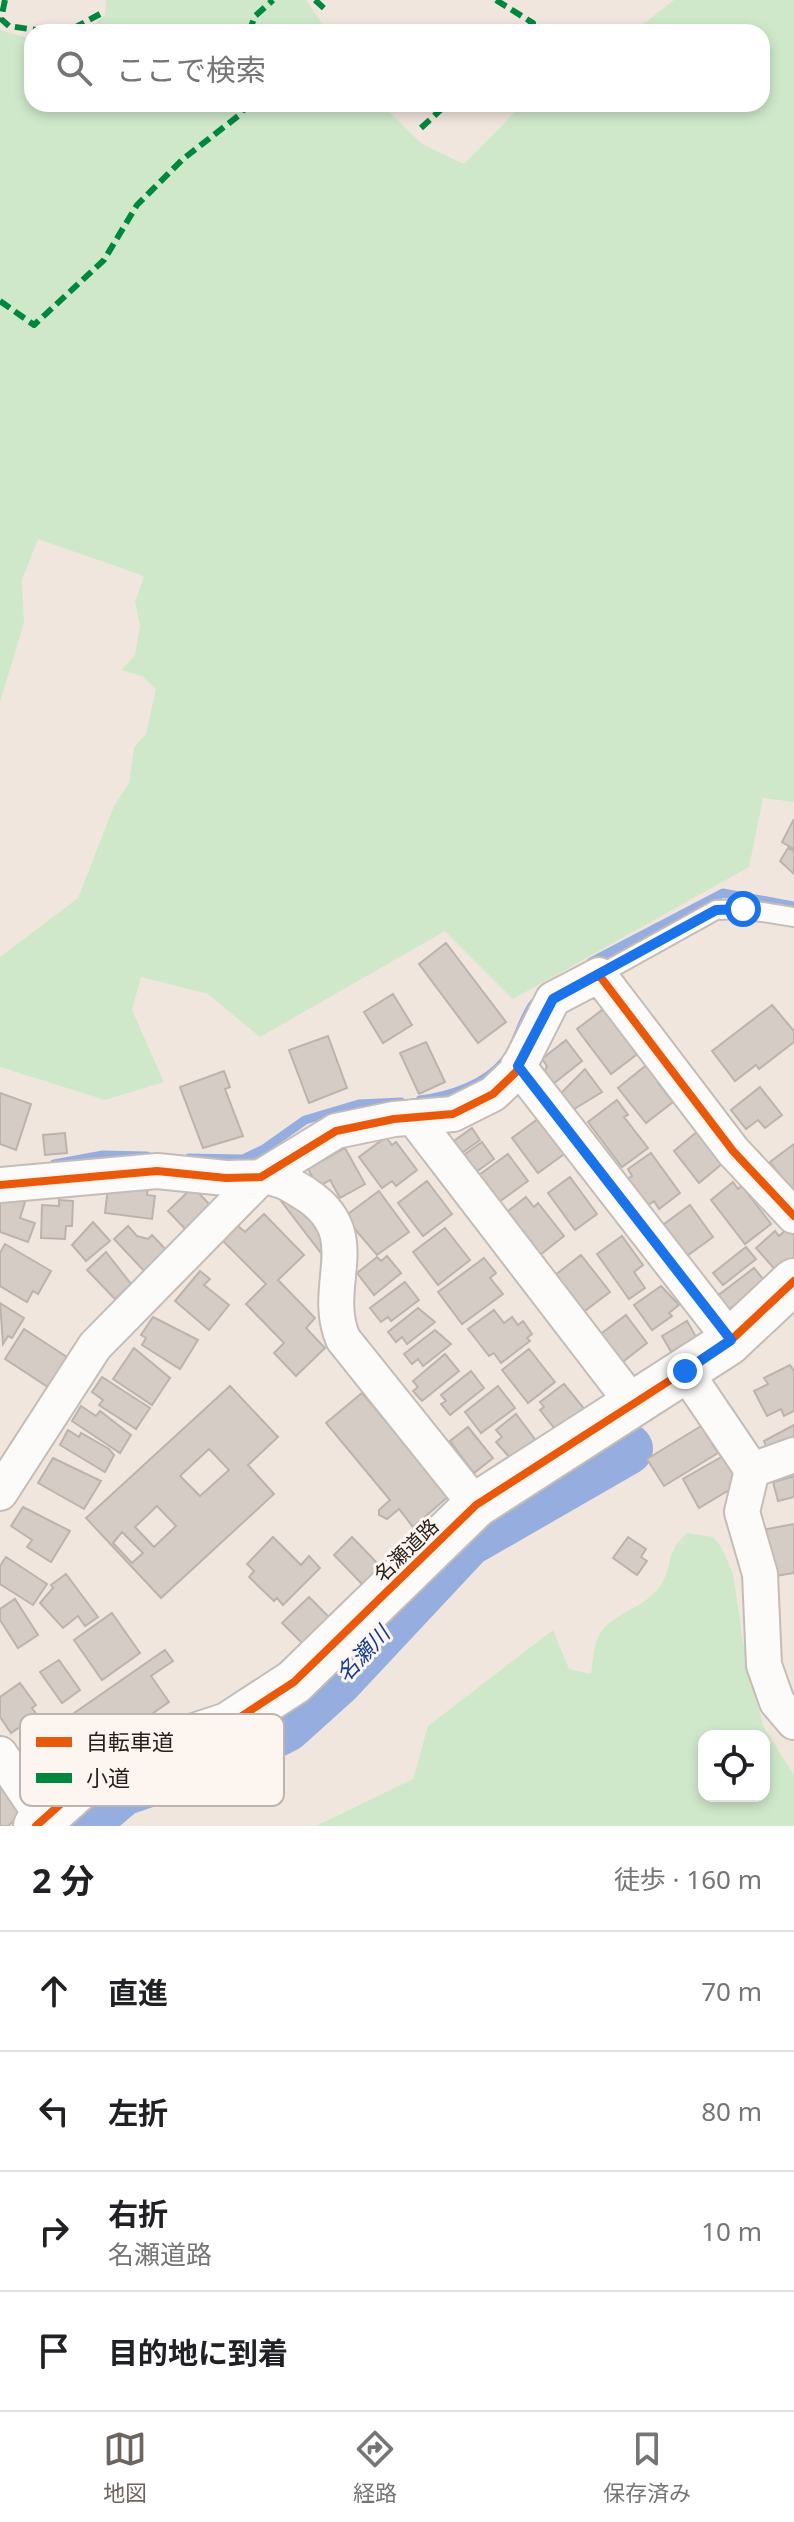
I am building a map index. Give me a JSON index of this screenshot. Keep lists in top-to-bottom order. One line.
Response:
{"streets":{"street":["名瀬道路"]},"water":["名瀬川"],"legend":["自転車道","小道"],"page":{"search":"ここで検索","heading":["2 分","徒歩 · 160 m"],"list":[["直進","70 m"],["左折","80 m"],["右折","名瀬道路","10 m"],"目的地に到着"],"nav":["地図","経路","保存済み"]}}
